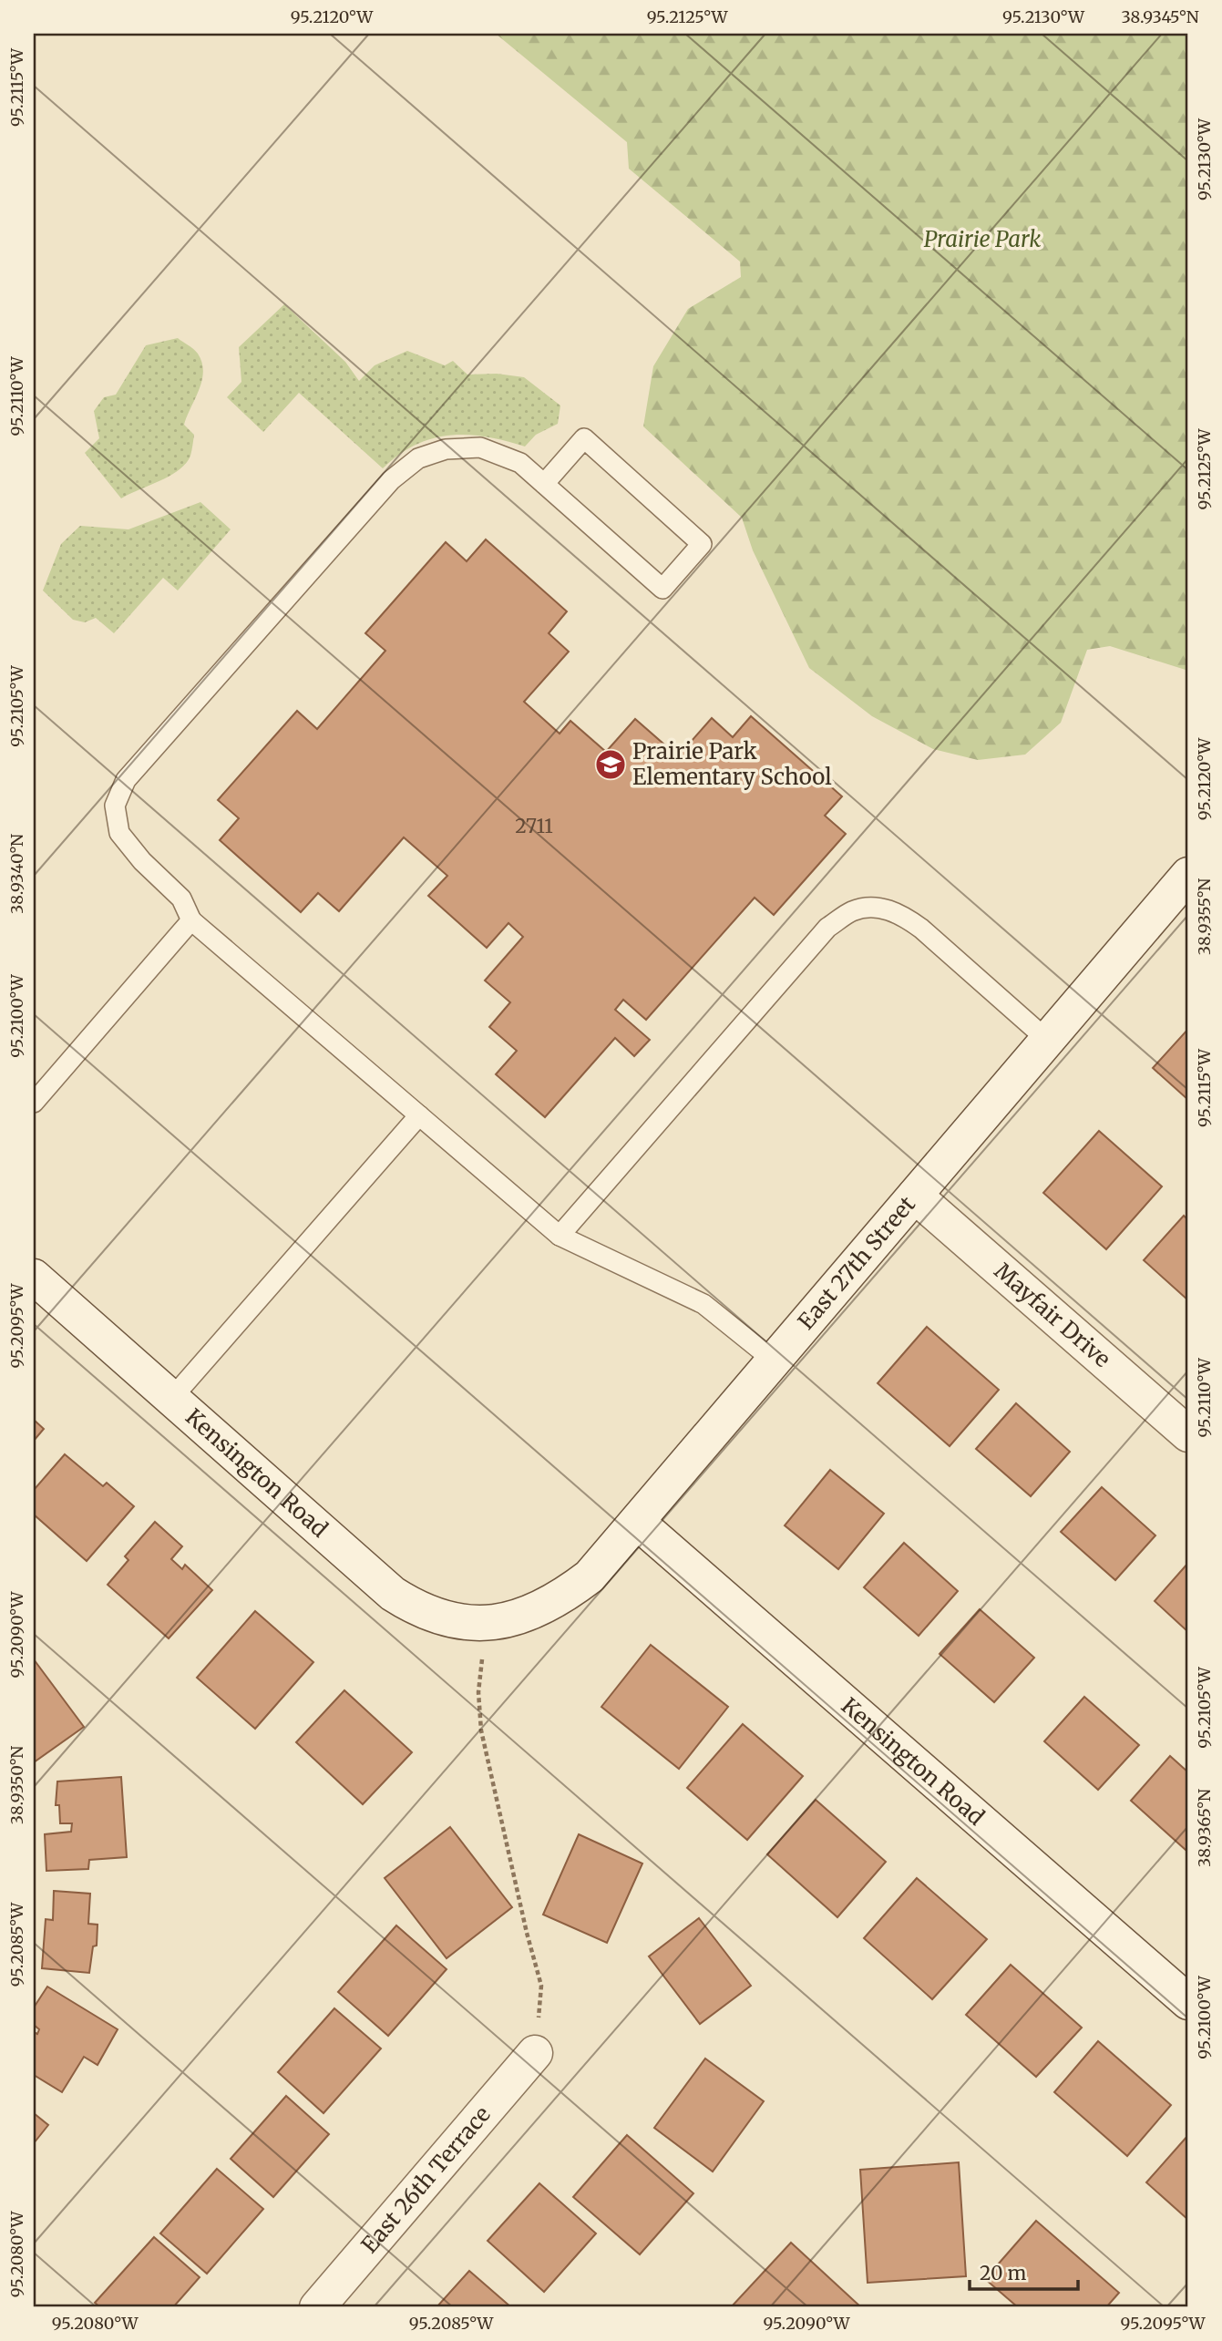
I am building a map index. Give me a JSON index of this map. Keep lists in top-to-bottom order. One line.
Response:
{"streets":{"street":["East 27th Street","Mayfair Drive","Kensington Road","East 26th Terrace"]},"crossings":[["East 27th Street","Mayfair Drive"],["East 27th Street","Kensington Road"]],"parks":["Prairie Park"],"places":{"school or university":["Prairie Park Elementary School"]},"house_numbers":["2711"],"scale_bar":"20 m","coordinates":["95.2120°W","95.2125°W","95.2130°W","38.9345°N","95.2115°W","95.2110°W","95.2105°W","38.9340°N","38.9355°N","95.2100°W","95.2095°W","95.2090°W","38.9350°N","38.9365°N","95.2085°W","95.2080°W"]}
